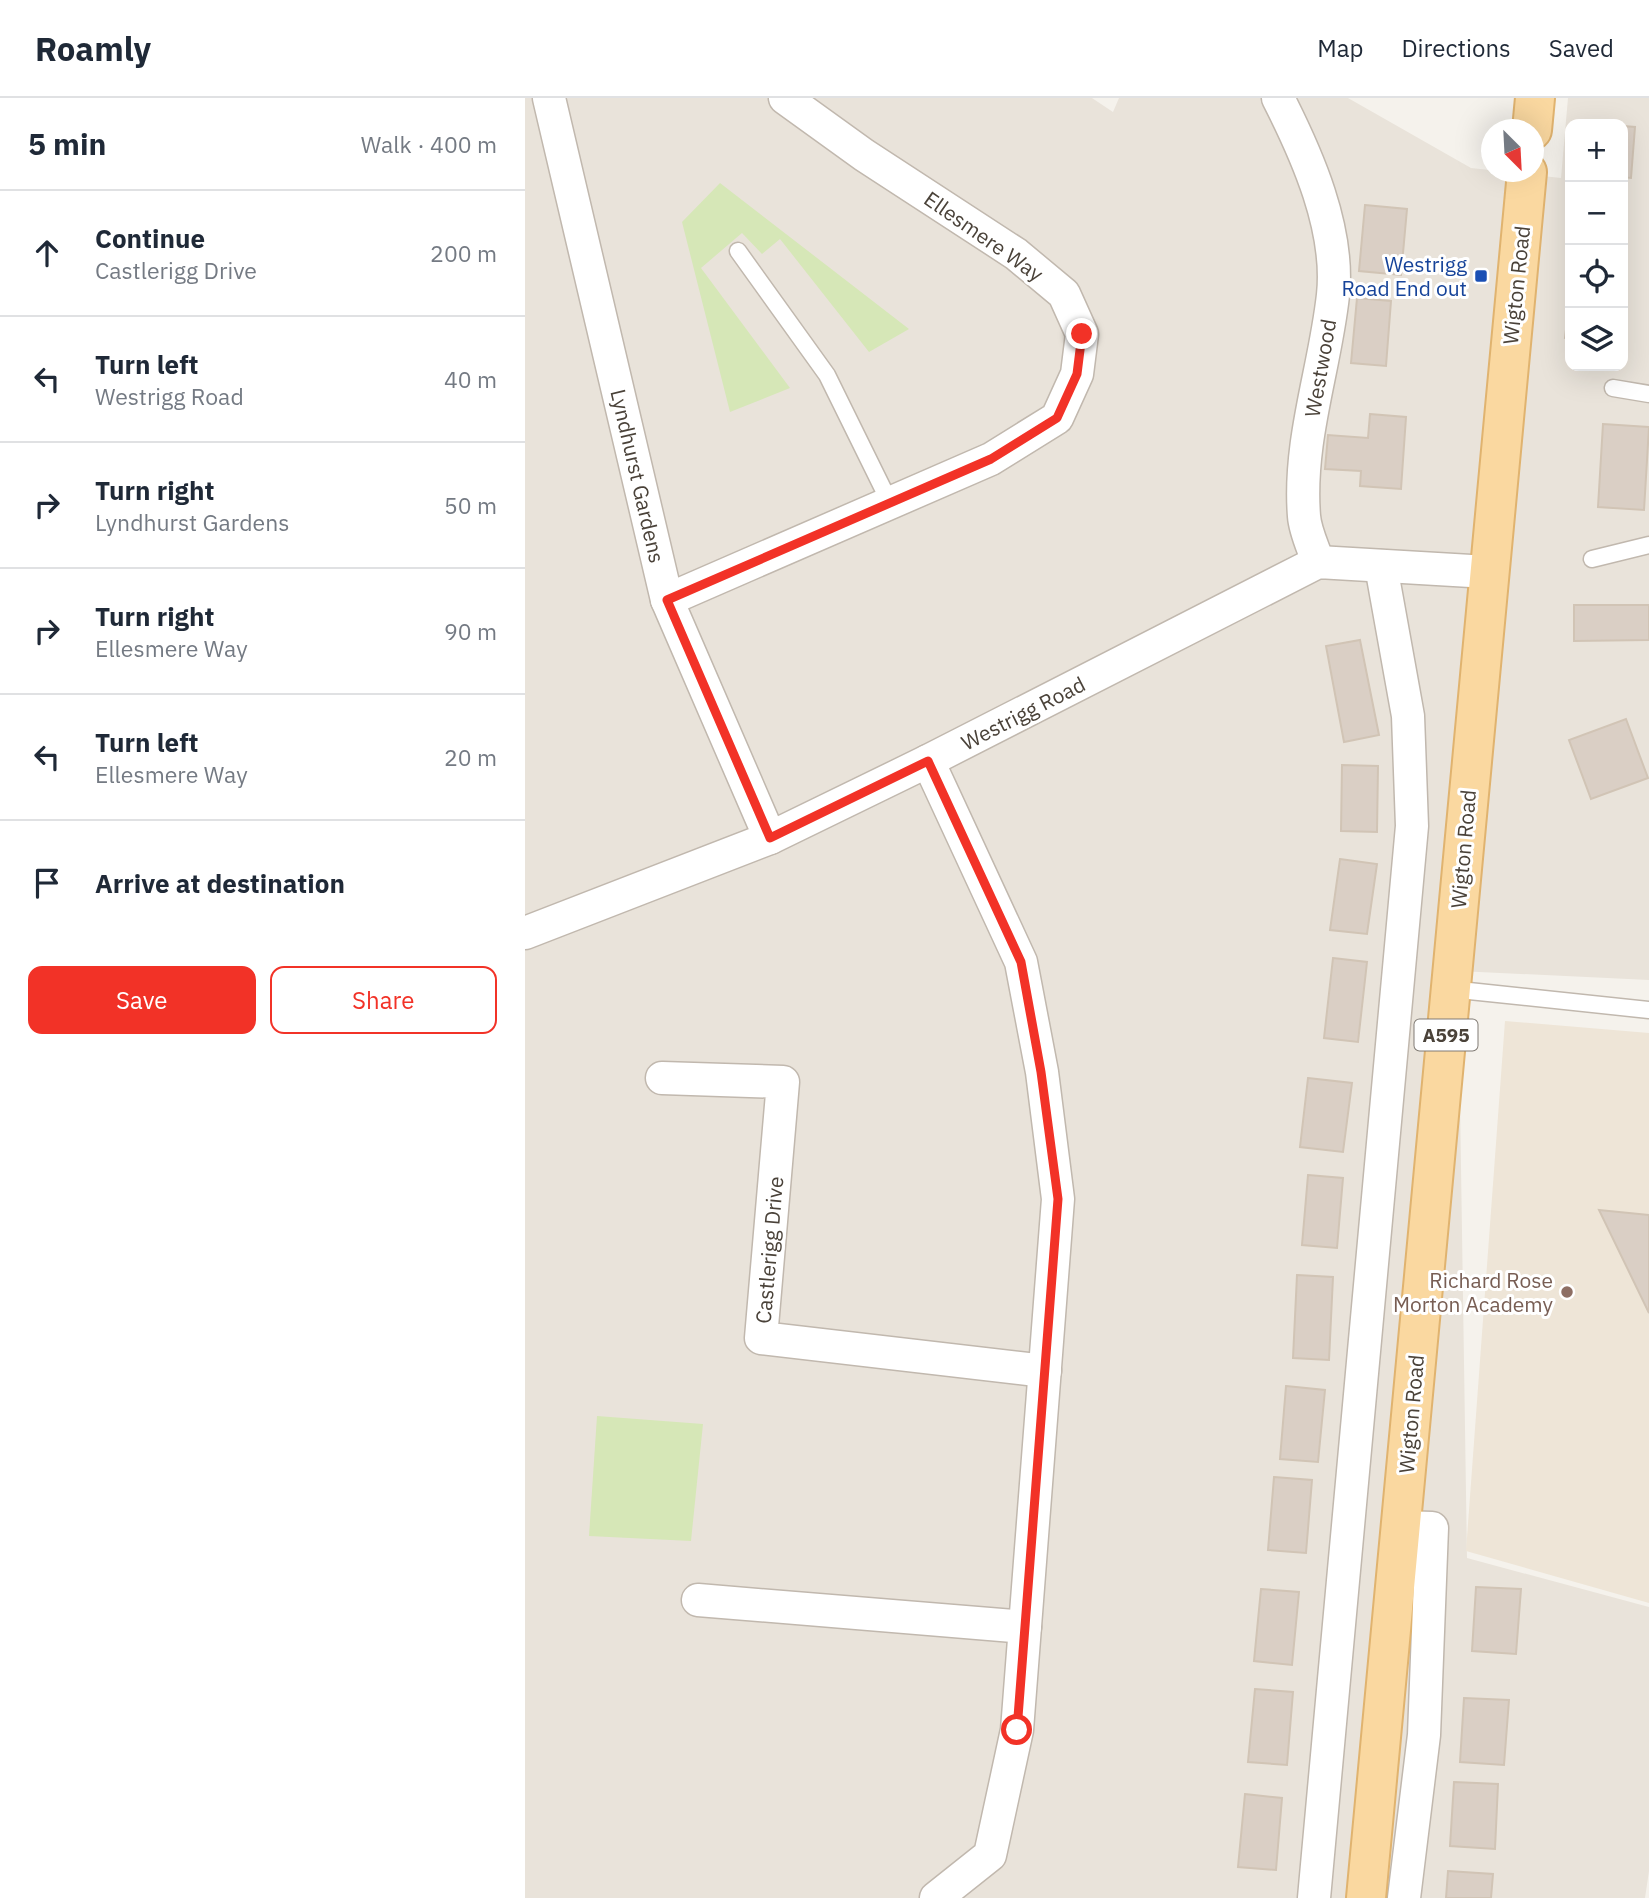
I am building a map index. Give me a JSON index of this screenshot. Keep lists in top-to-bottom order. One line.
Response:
{"streets":{"main road":["Wigton Road","A595"],"street":["Ellesmere Way","Westwood","Lyndhurst Gardens","Westrigg Road","Castlerigg Drive"]},"crossings":[["Ellesmere Way","Lyndhurst Gardens"],["Westwood","Westrigg Road"],["Lyndhurst Gardens","Westrigg Road"]],"places":{"transit":["Westrigg Road End out"],"other":["Richard Rose Morton Academy"]},"north":"bottom right","page":{"header":"Roamly","nav":["Map","Directions","Saved"],"heading":["5 min","Walk · 400 m"],"map_buttons":["+","−"],"list":[["Continue","Castlerigg Drive","200 m"],["Turn left","Westrigg Road","40 m"],["Turn right","Lyndhurst Gardens","50 m"],["Turn right","Ellesmere Way","90 m"],["Turn left","Ellesmere Way","20 m"],"Arrive at destination"],"buttons":["Save","Share"]}}
